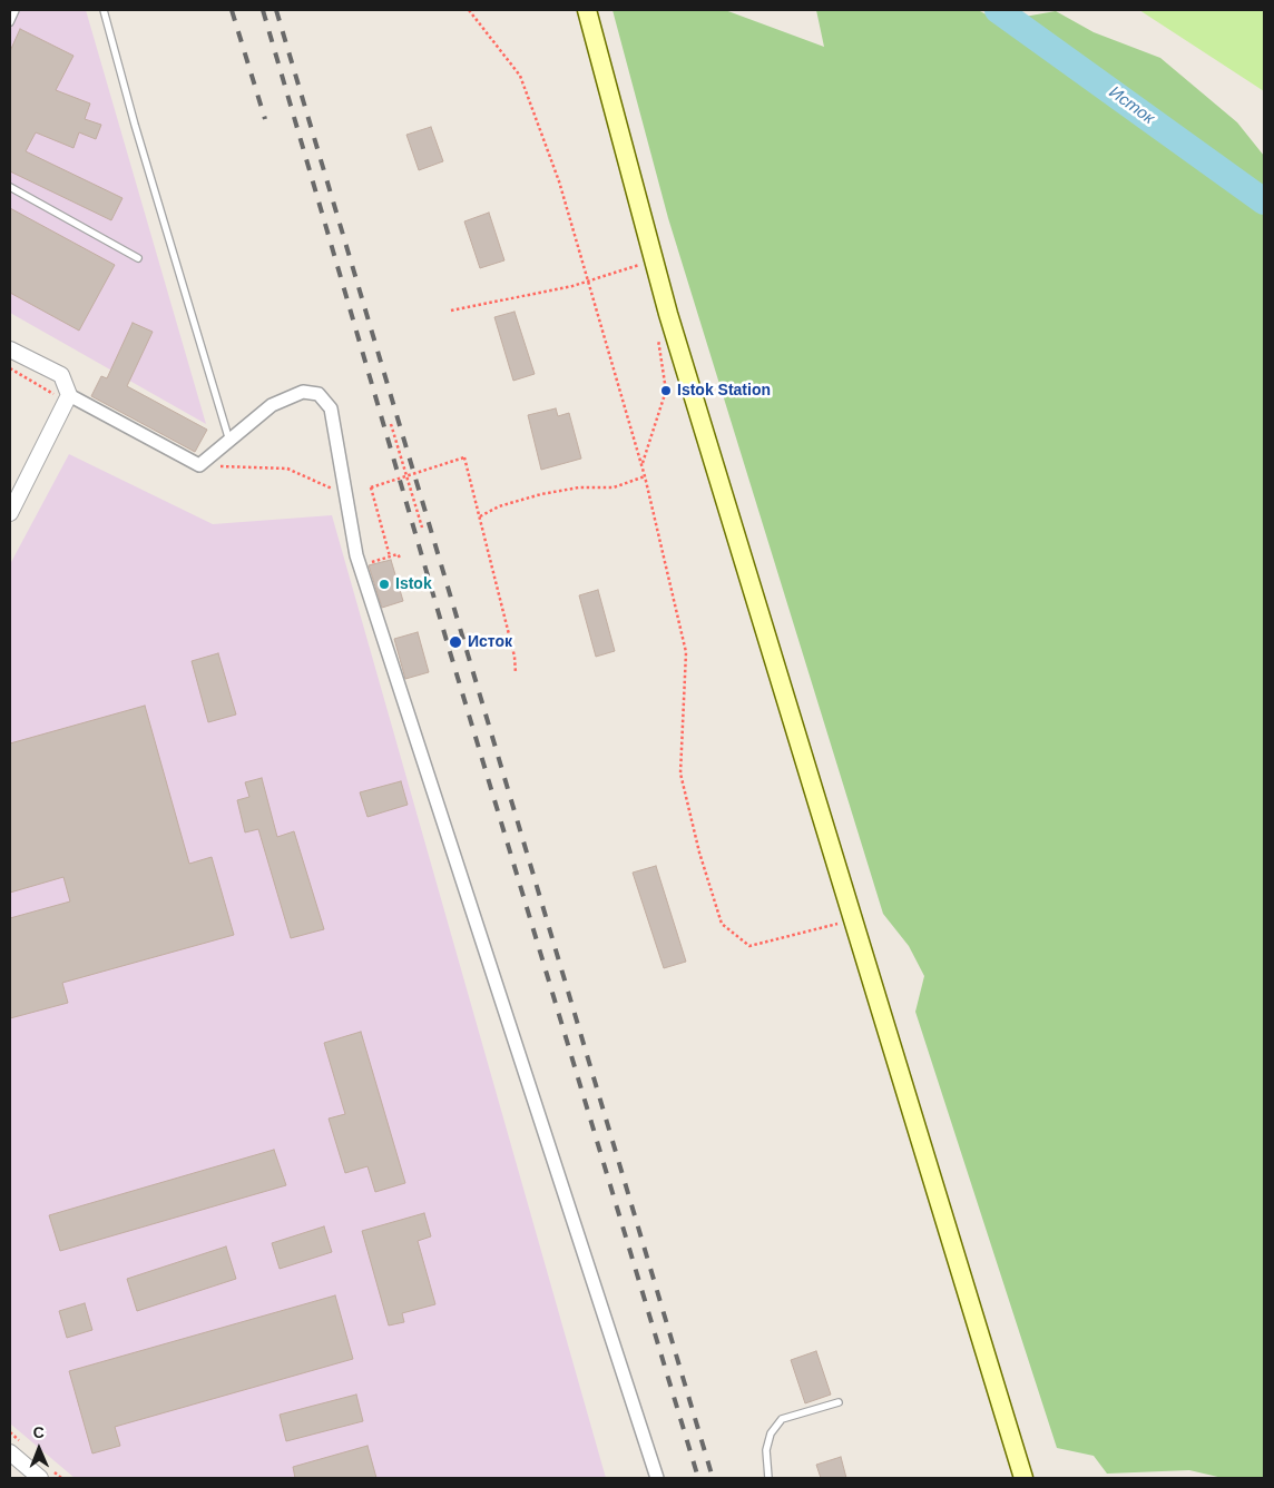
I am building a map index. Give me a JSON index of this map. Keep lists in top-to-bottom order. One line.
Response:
{"water":["Исток"],"places":["Istok Station","Istok","Исток"],"north":"top"}
